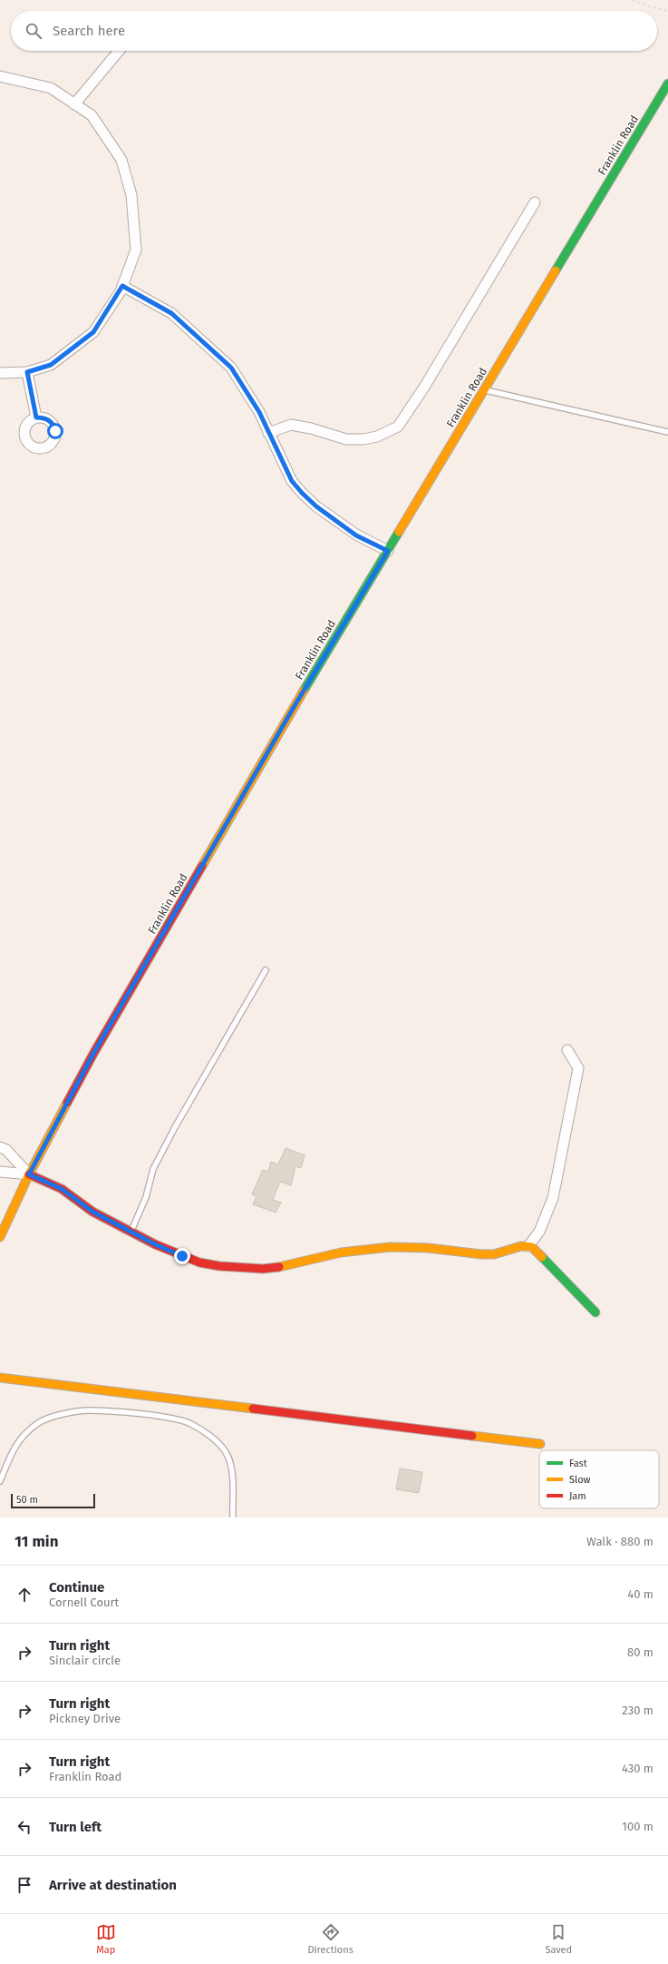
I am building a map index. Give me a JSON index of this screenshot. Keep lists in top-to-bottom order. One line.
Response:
{"streets":{"main road":["Franklin Road"]},"legend":["Fast","Slow","Jam"],"scale_bar":"50 m","page":{"search":"Search here","scale":"50 m","heading":["11 min","Walk · 880 m"],"list":[["Continue","Cornell Court","40 m"],["Turn right","Sinclair circle","80 m"],["Turn right","Pickney Drive","230 m"],["Turn right","Franklin Road","430 m"],["Turn left","100 m"],"Arrive at destination"],"nav":["Map","Directions","Saved"]}}
